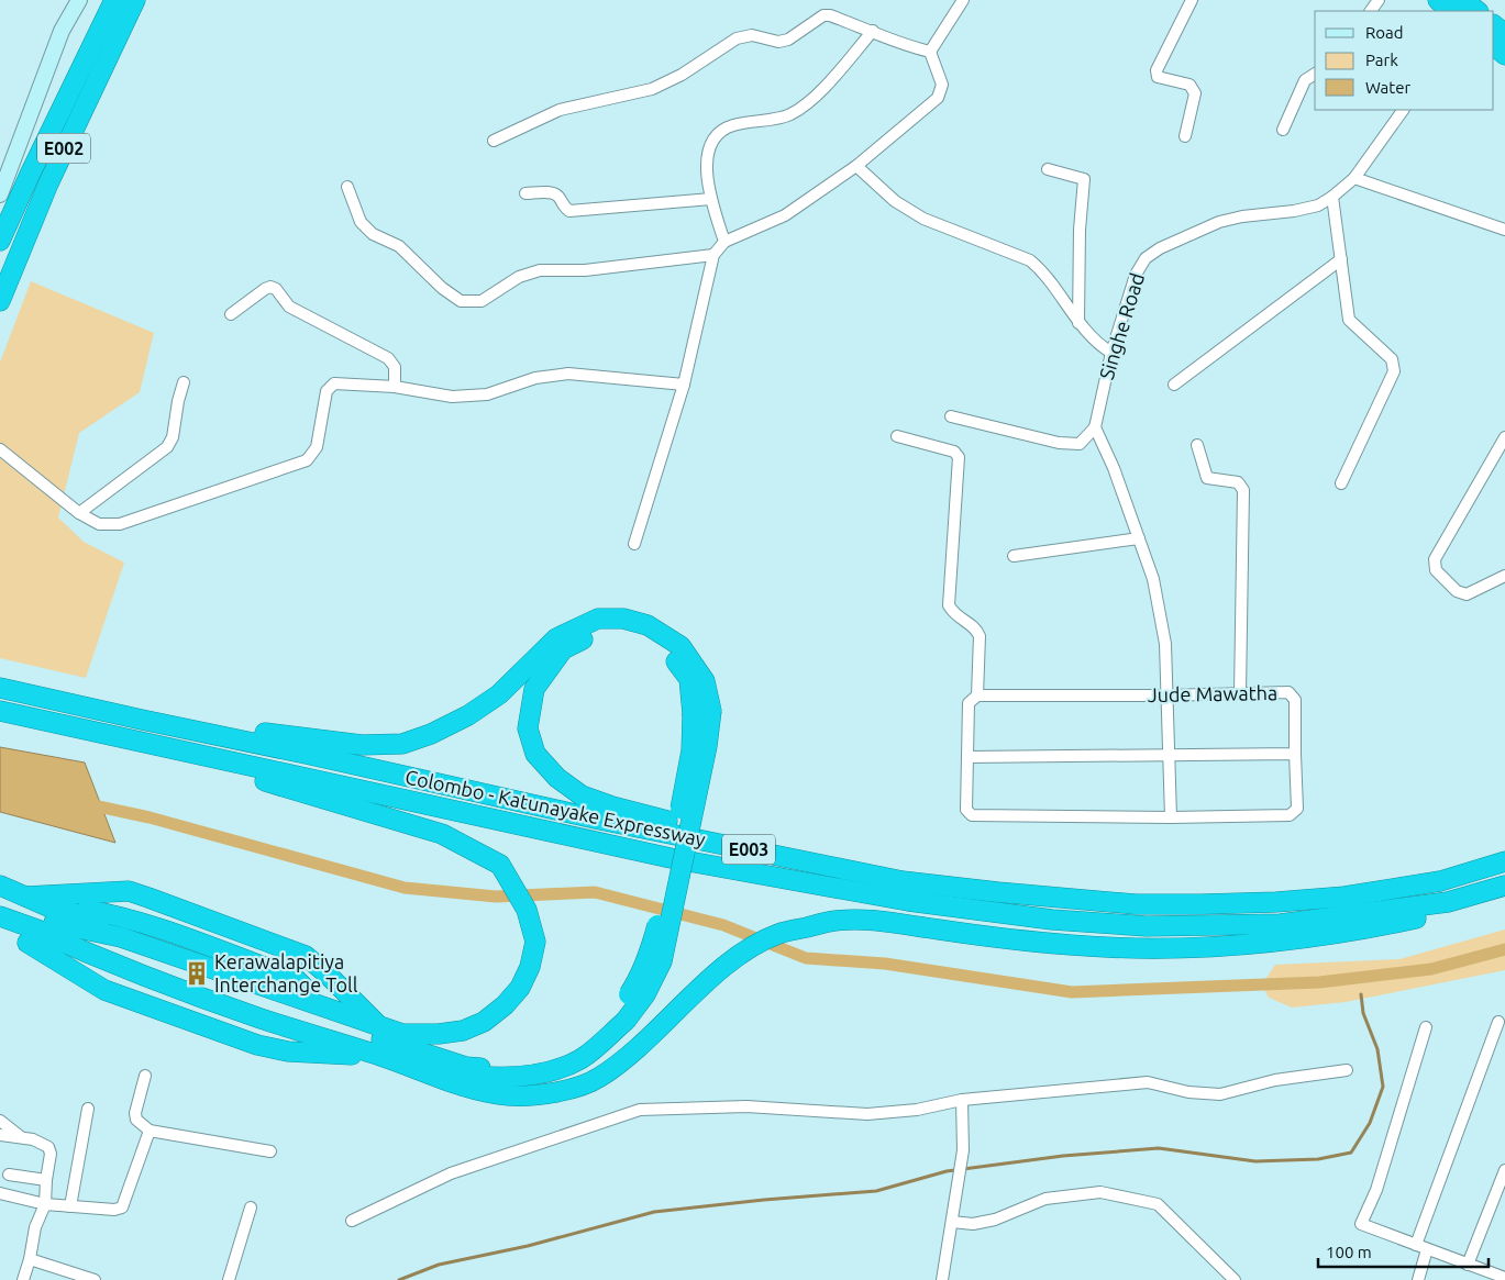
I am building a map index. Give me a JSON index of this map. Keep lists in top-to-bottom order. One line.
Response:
{"streets":{"highway":["E002","Colombo - Katunayake Expressway","E003"],"street":["Singhe Road","Jude Mawatha"]},"places":{"building":["Kerawalapitiya Interchange Toll"]},"legend":["Road","Park","Water"],"scale_bar":"100 m"}
